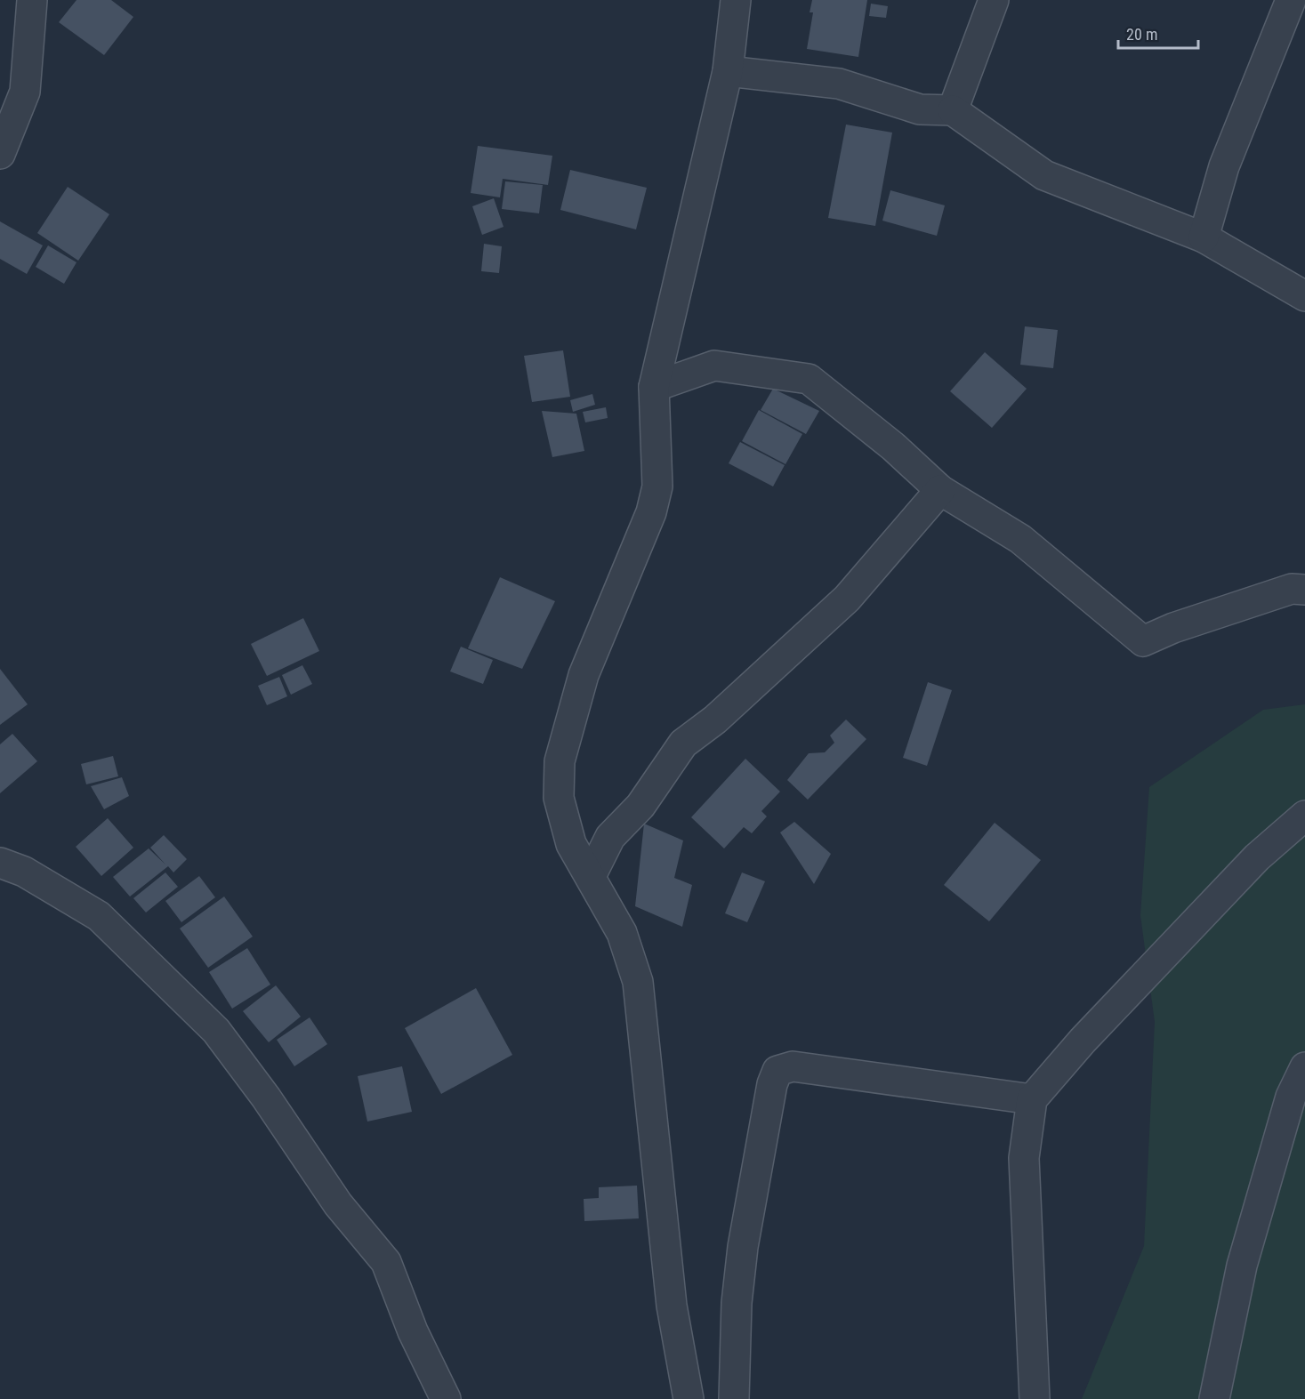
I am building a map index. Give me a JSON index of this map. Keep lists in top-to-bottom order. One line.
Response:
{"scale_bar":"20 m"}
